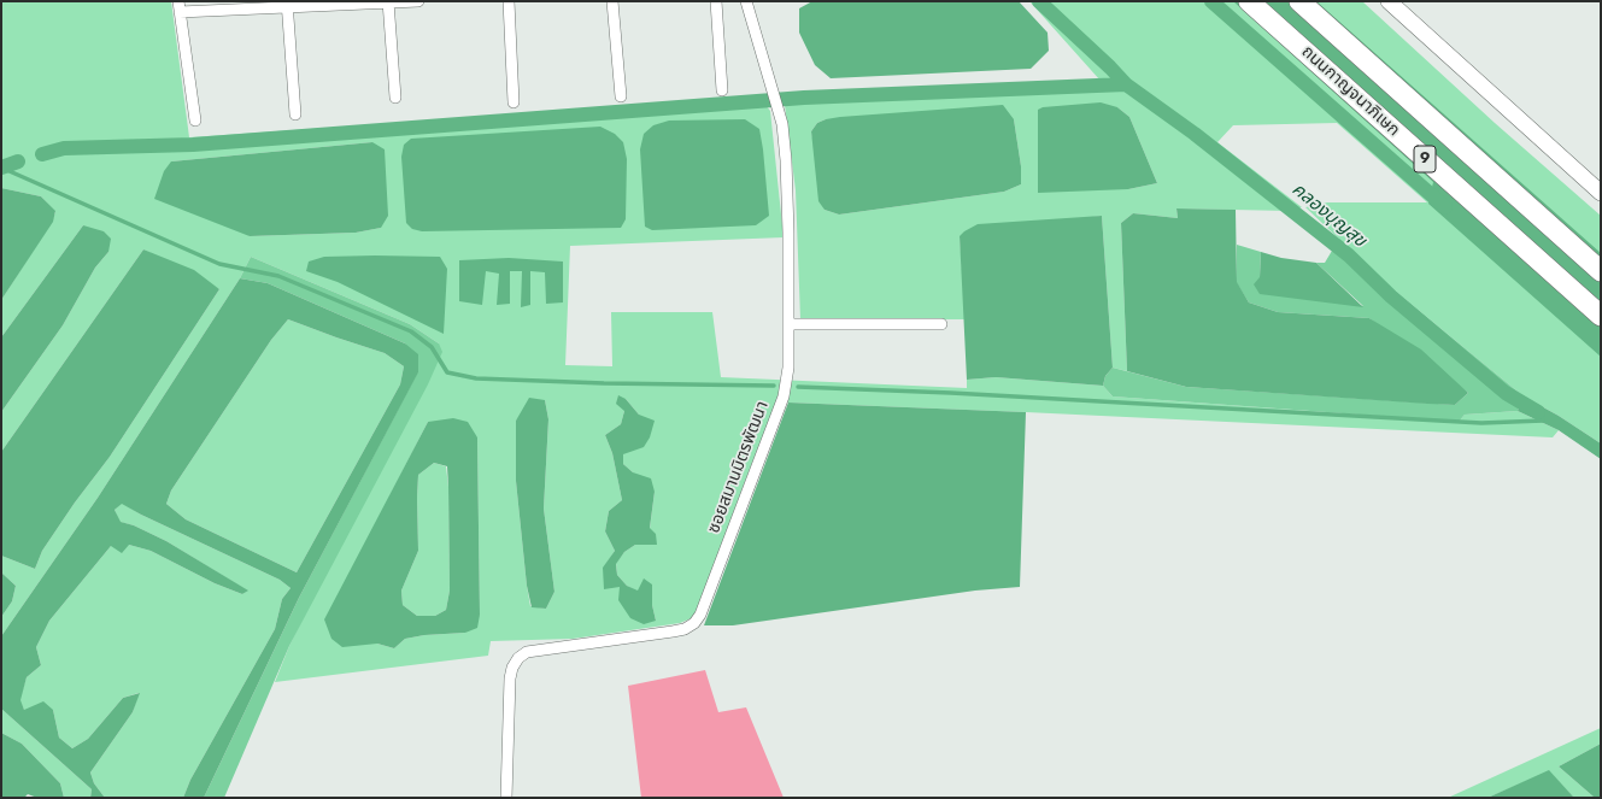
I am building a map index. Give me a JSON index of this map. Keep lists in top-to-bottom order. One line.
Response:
{"streets":{"highway":["ถนนกาญจนาภิเษก","9"],"street":["ซอยสมานมิตรพัฒนา"]},"water":["คลองบุญสุข"]}
